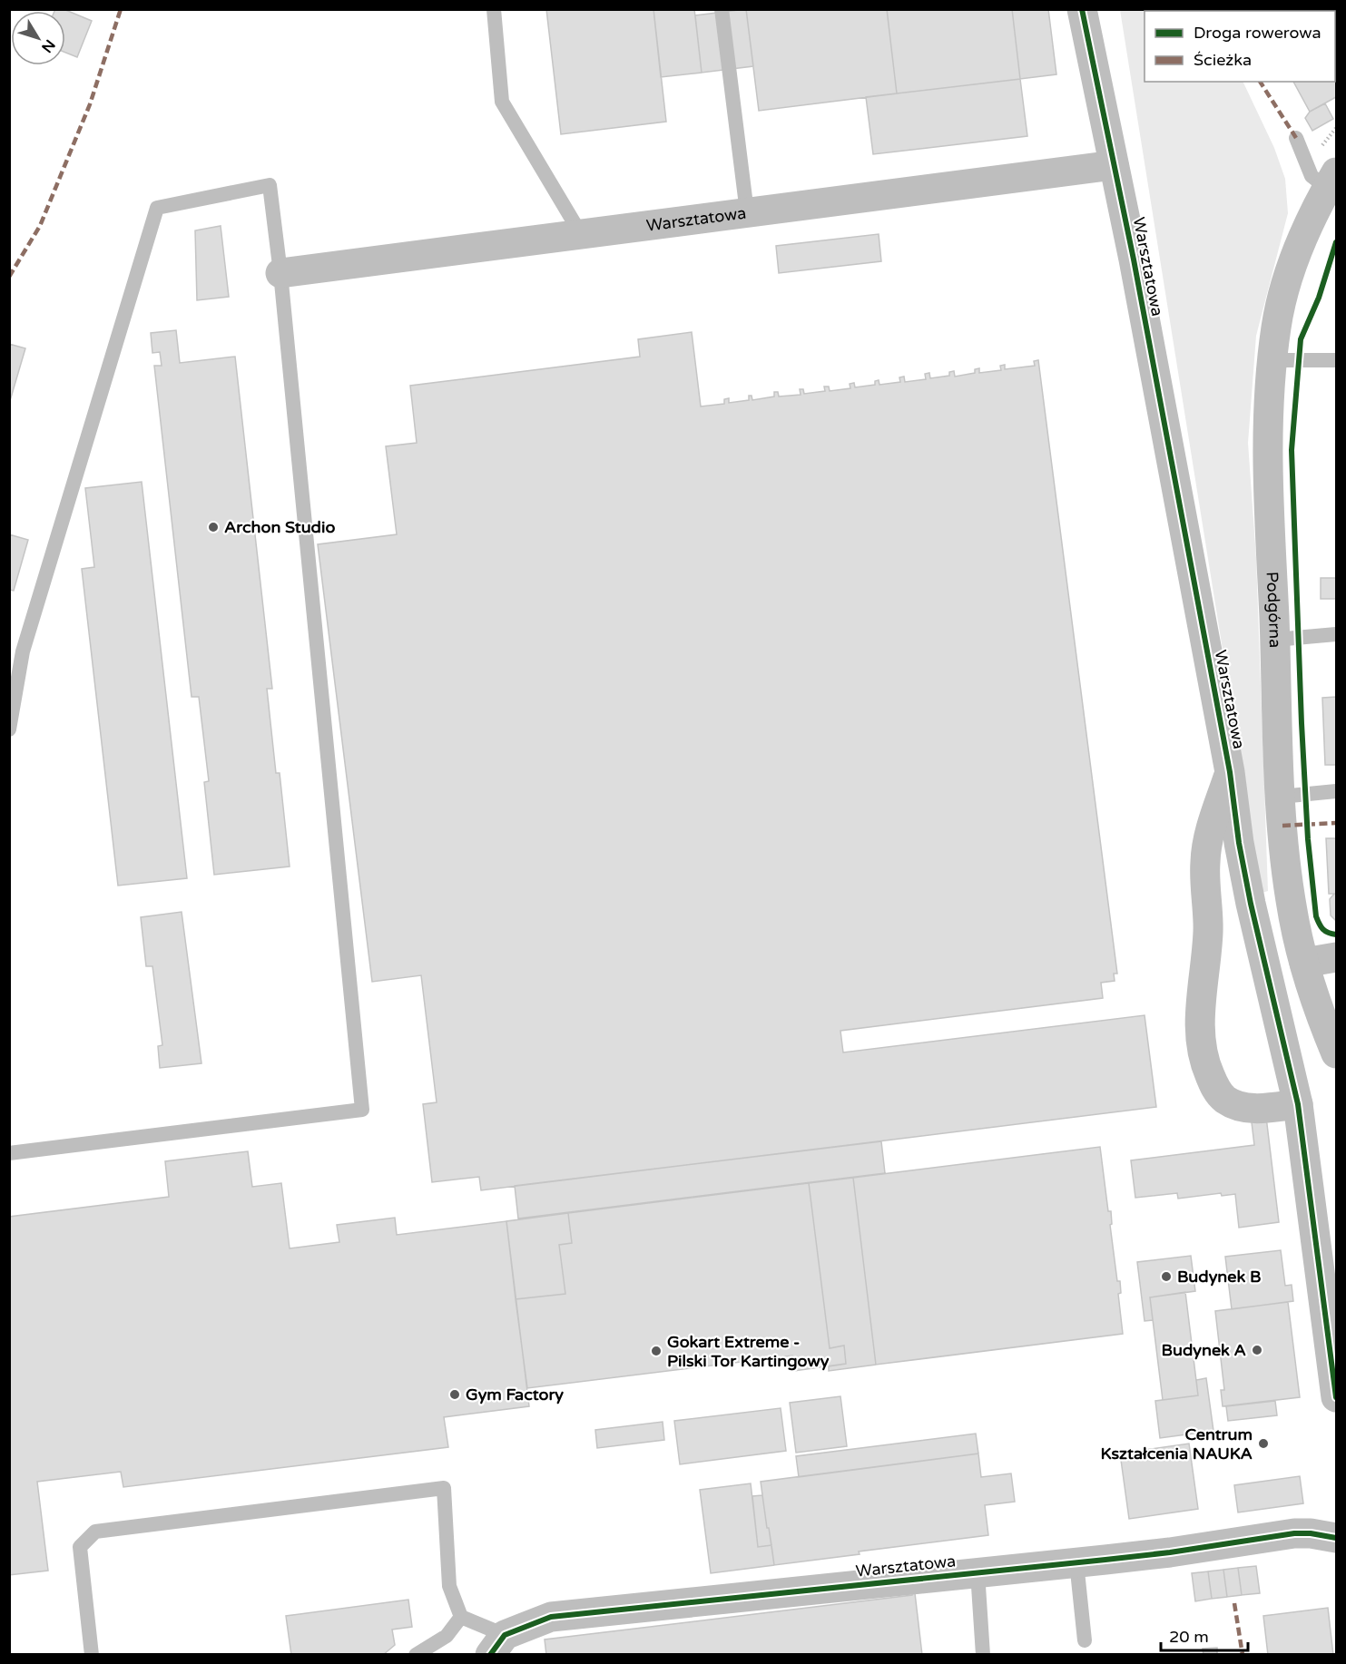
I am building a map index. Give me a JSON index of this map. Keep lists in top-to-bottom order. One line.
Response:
{"streets":{"street":["Warsztatowa","Podgórna"]},"places":["Archon Studio","Budynek B","Budynek A","Gokart Extreme - Pilski Tor Kartingowy","Gym Factory","Centrum Kształcenia NAUKA"],"legend":["Droga rowerowa","Ścieżka"],"scale_bar":"20 m","north":"bottom right"}
